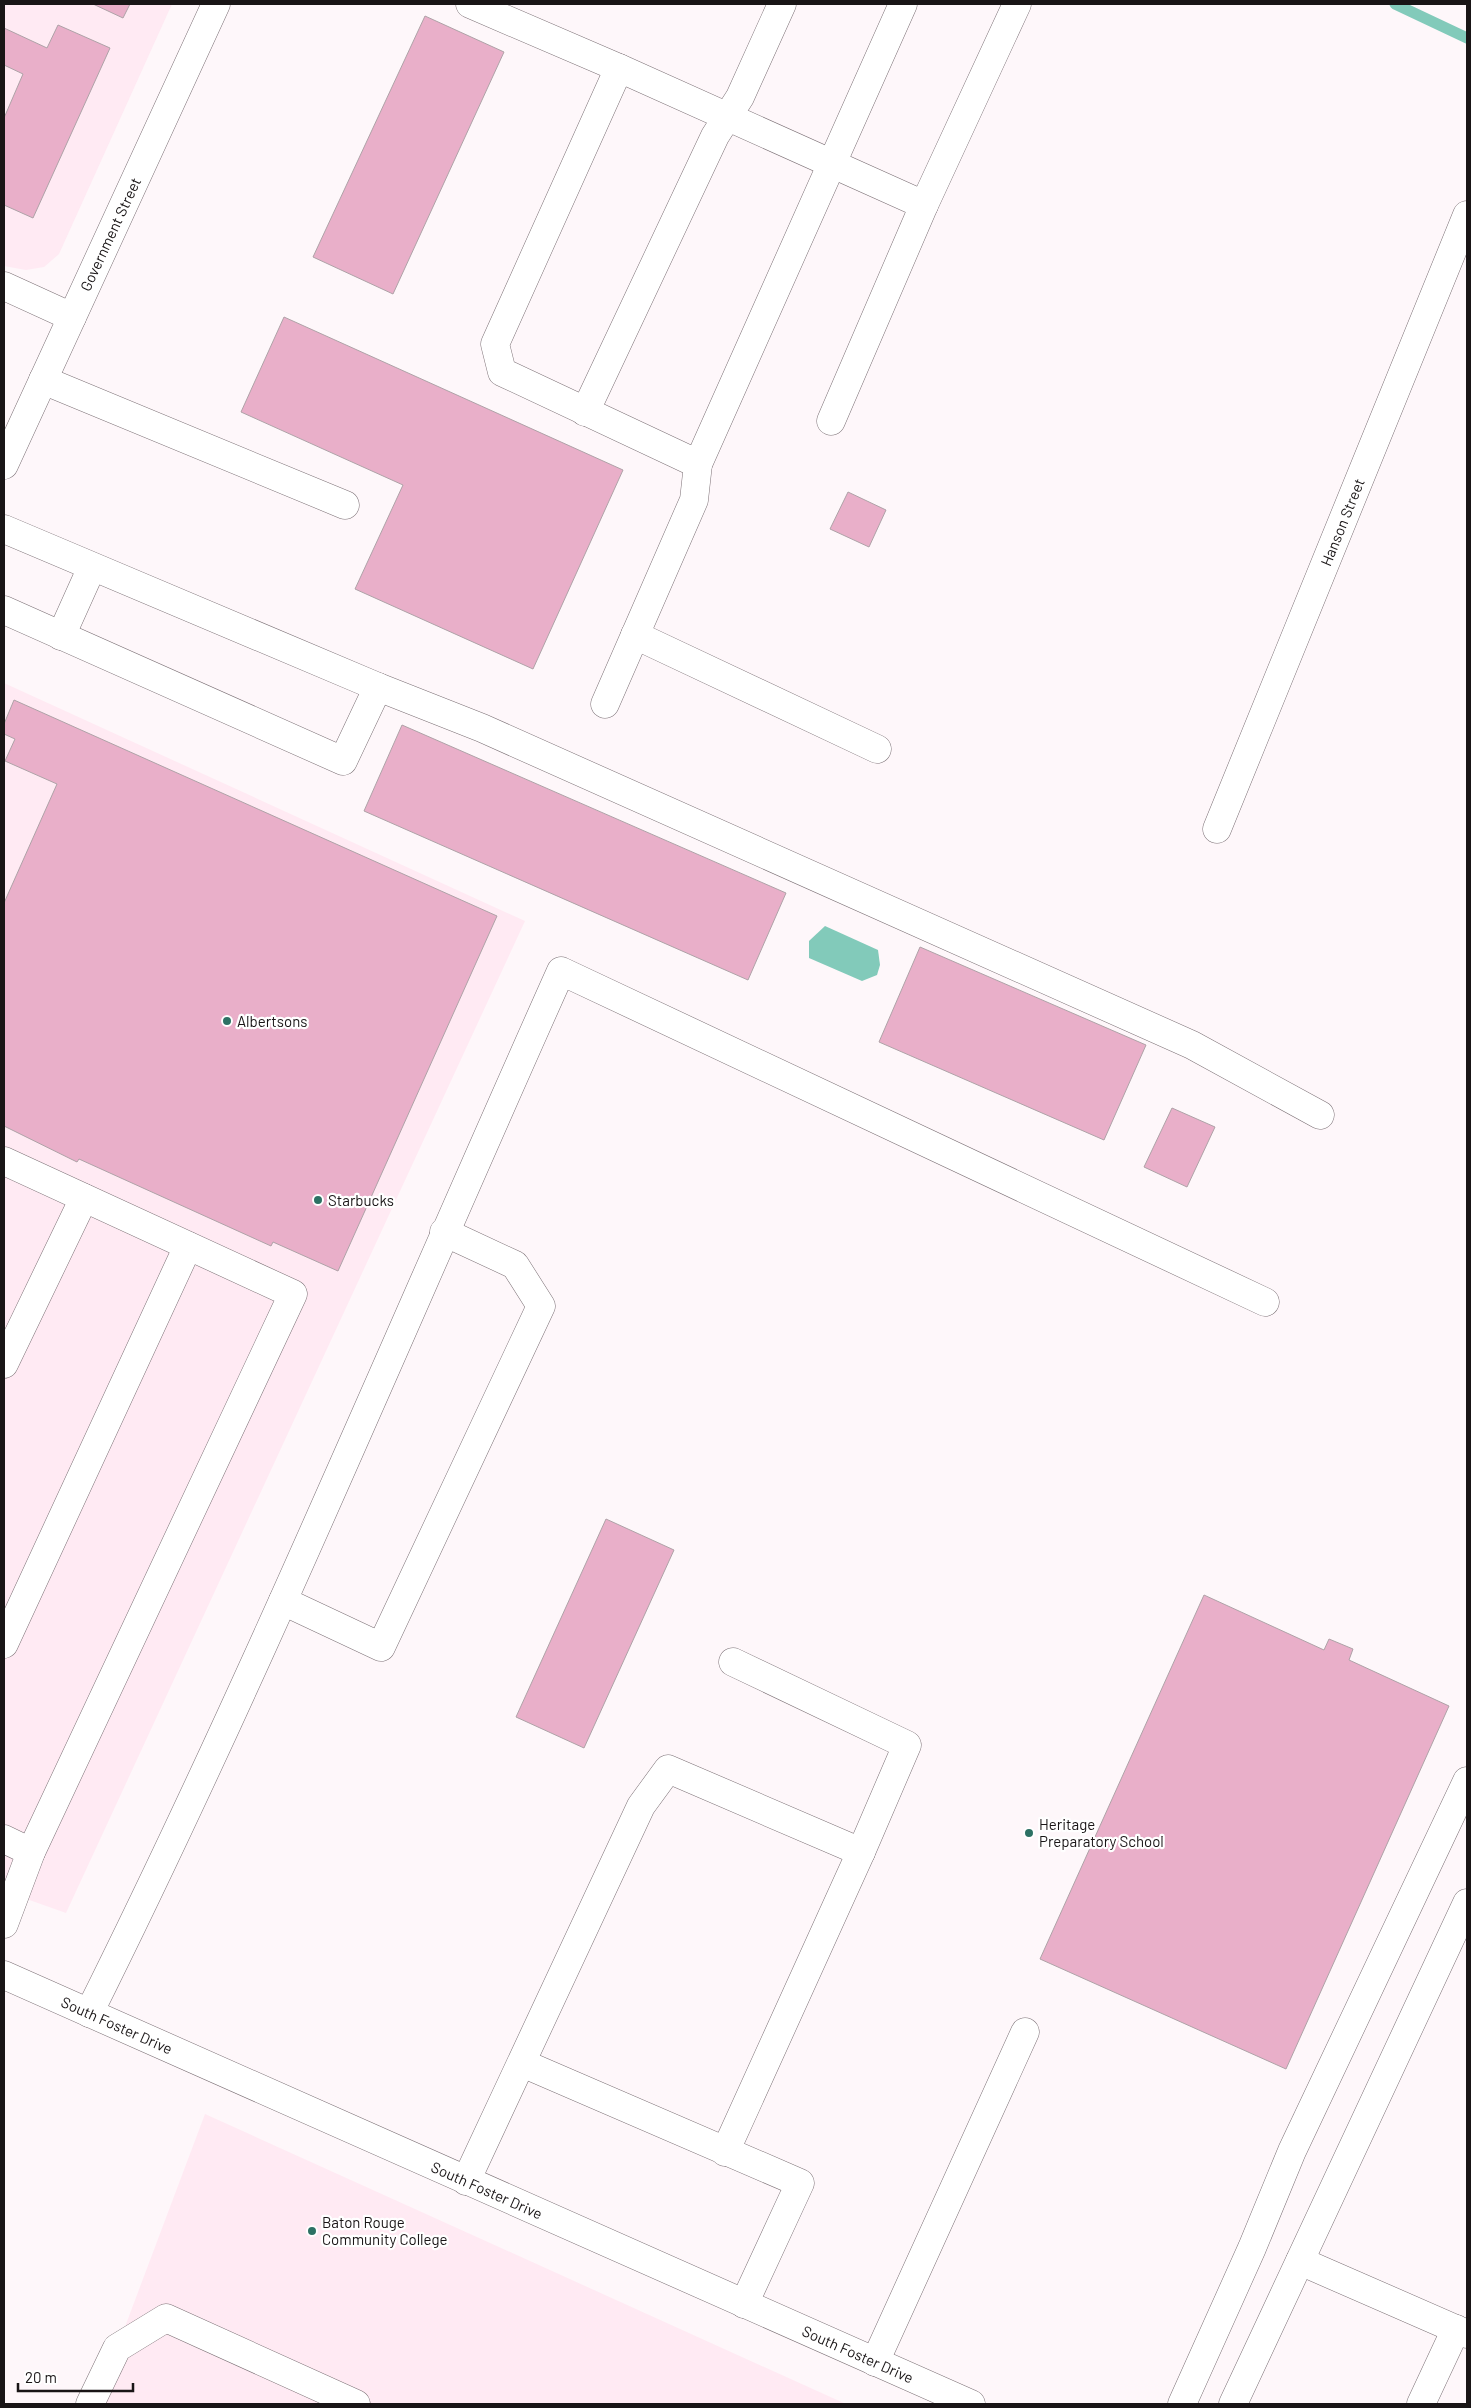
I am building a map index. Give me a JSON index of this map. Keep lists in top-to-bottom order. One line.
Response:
{"streets":{"street":["Government Street","Hanson Street","South Foster Drive"]},"places":["Albertsons","Starbucks","Heritage Preparatory School","Baton Rouge Community College"],"scale_bar":"20 m"}
